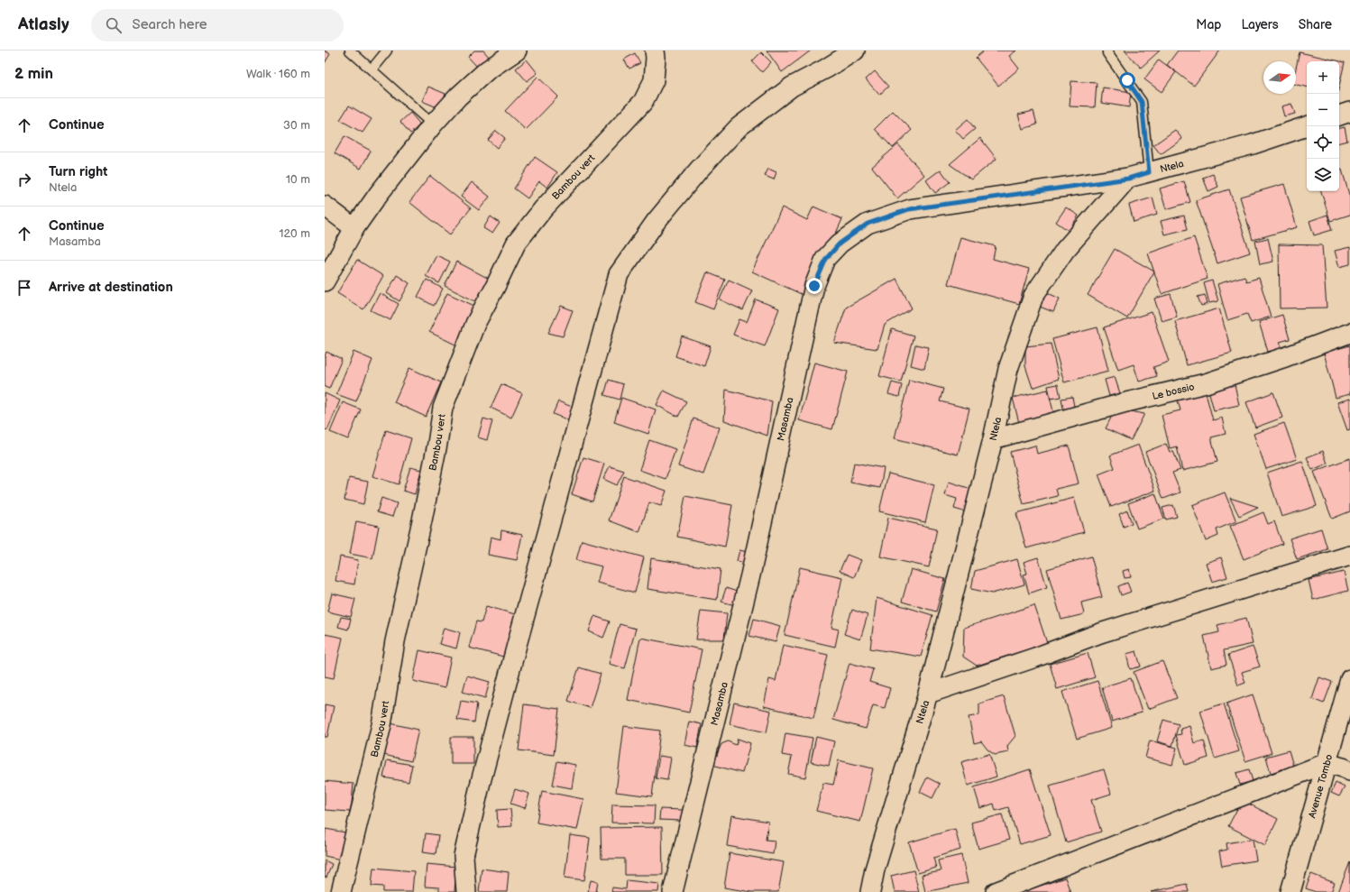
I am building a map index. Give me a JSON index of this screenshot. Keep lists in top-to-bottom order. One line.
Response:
{"streets":{"street":["Ntela","Bambou vert","Le bossio","Masamba","Avenue Tombo"]},"crossings":[["Ntela","Le bossio"],["Ntela","Masamba"]],"north":"right","page":{"header":"Atlasly","search":"Search here","nav":["Map","Layers","Share"],"heading":["2 min","Walk · 160 m"],"map_buttons":["+","−"],"list":[["Continue","30 m"],["Turn right","Ntela","10 m"],["Continue","Masamba","120 m"],"Arrive at destination"]}}
